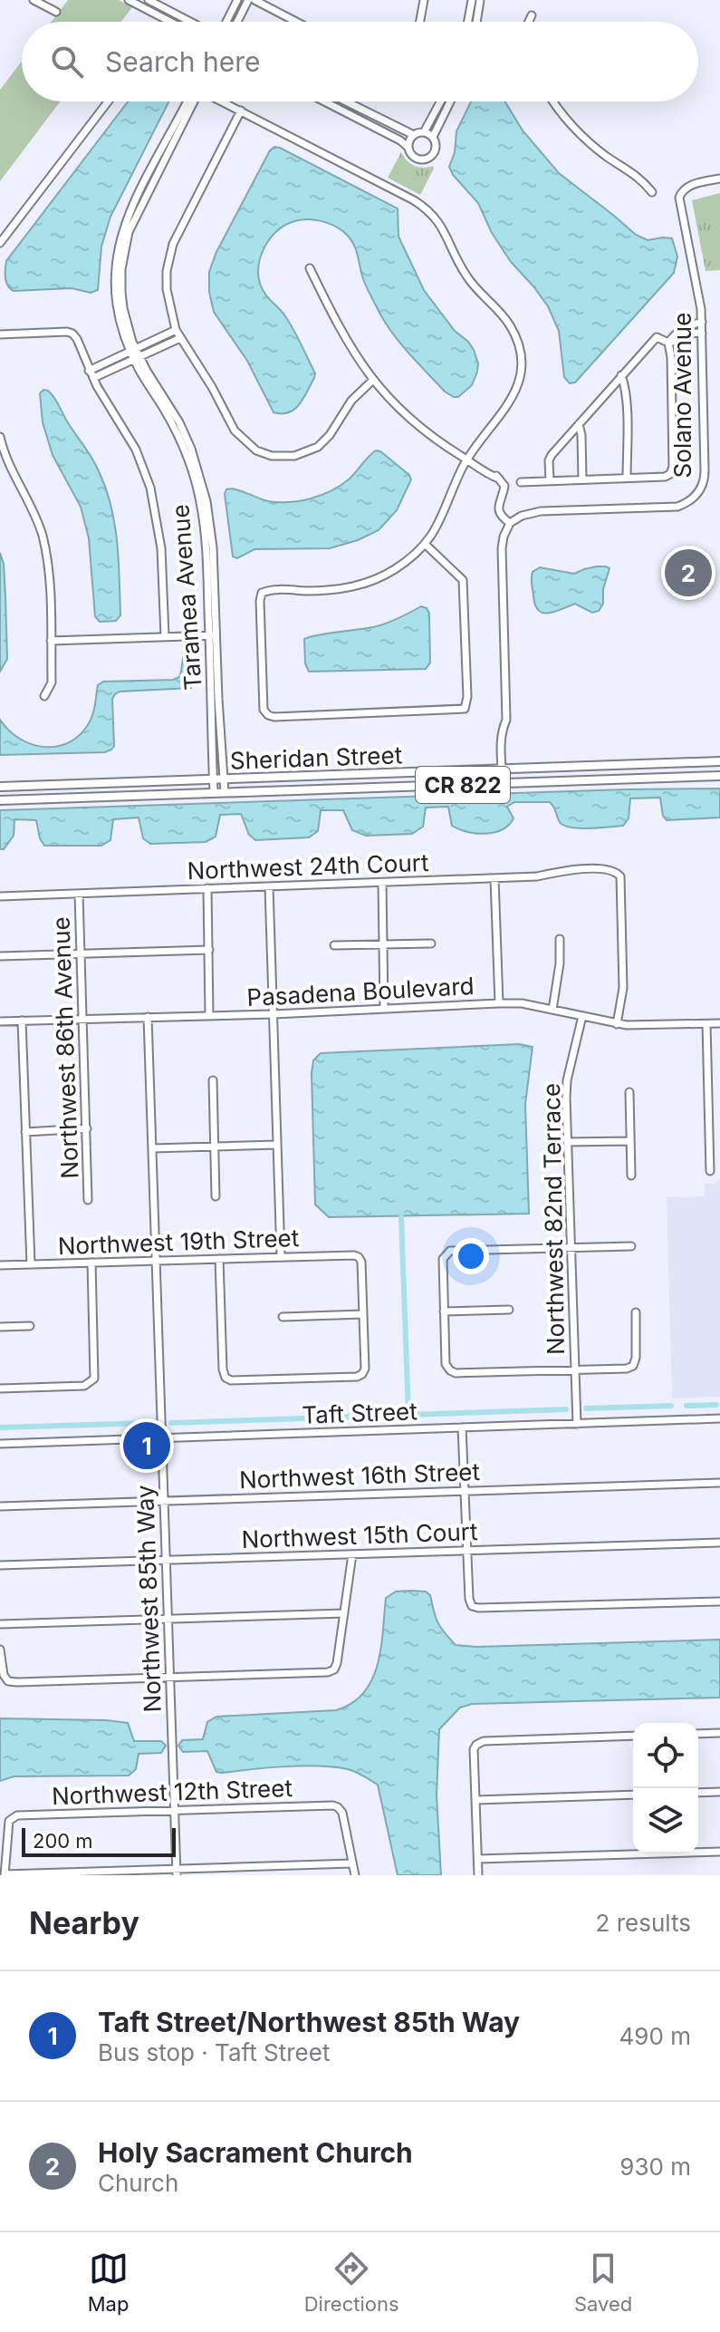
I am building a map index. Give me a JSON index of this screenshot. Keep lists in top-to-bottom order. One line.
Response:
{"streets":{"main road":["Sheridan Street","CR 822"],"street":["Solano Avenue","Taramea Avenue","Northwest 24th Court","Pasadena Boulevard","Northwest 86th Avenue","Northwest 82nd Terrace","Northwest 19th Street","Taft Street","Northwest 16th Street","Northwest 15th Court","Northwest 85th Way","Northwest 12th Street"]},"crossings":[["Taramea Avenue","Sheridan Street"],["Northwest 24th Court","Pasadena Boulevard"],["Northwest 24th Court","Northwest 86th Avenue"],["Pasadena Boulevard","Northwest 86th Avenue"],["Pasadena Boulevard","Northwest 82nd Terrace"],["Pasadena Boulevard","Northwest 85th Way"],["Northwest 82nd Terrace","Taft Street"],["Northwest 19th Street","Northwest 85th Way"],["Taft Street","Northwest 85th Way"],["Northwest 16th Street","Northwest 85th Way"],["Northwest 15th Court","Northwest 85th Way"],["Northwest 85th Way","Northwest 12th Street"]],"scale_bar":"200 m","page":{"search":"Search here","pins":["2","1"],"scale":"200 m","heading":["Nearby","2 results"],"list":[{"mark":"1","name":"Taft Street/Northwest 85th Way","note":"Bus stop · Taft Street","value":"490 m"},{"mark":"2","name":"Holy Sacrament Church","note":"Church","value":"930 m"}],"nav":["Map","Directions","Saved"]}}
